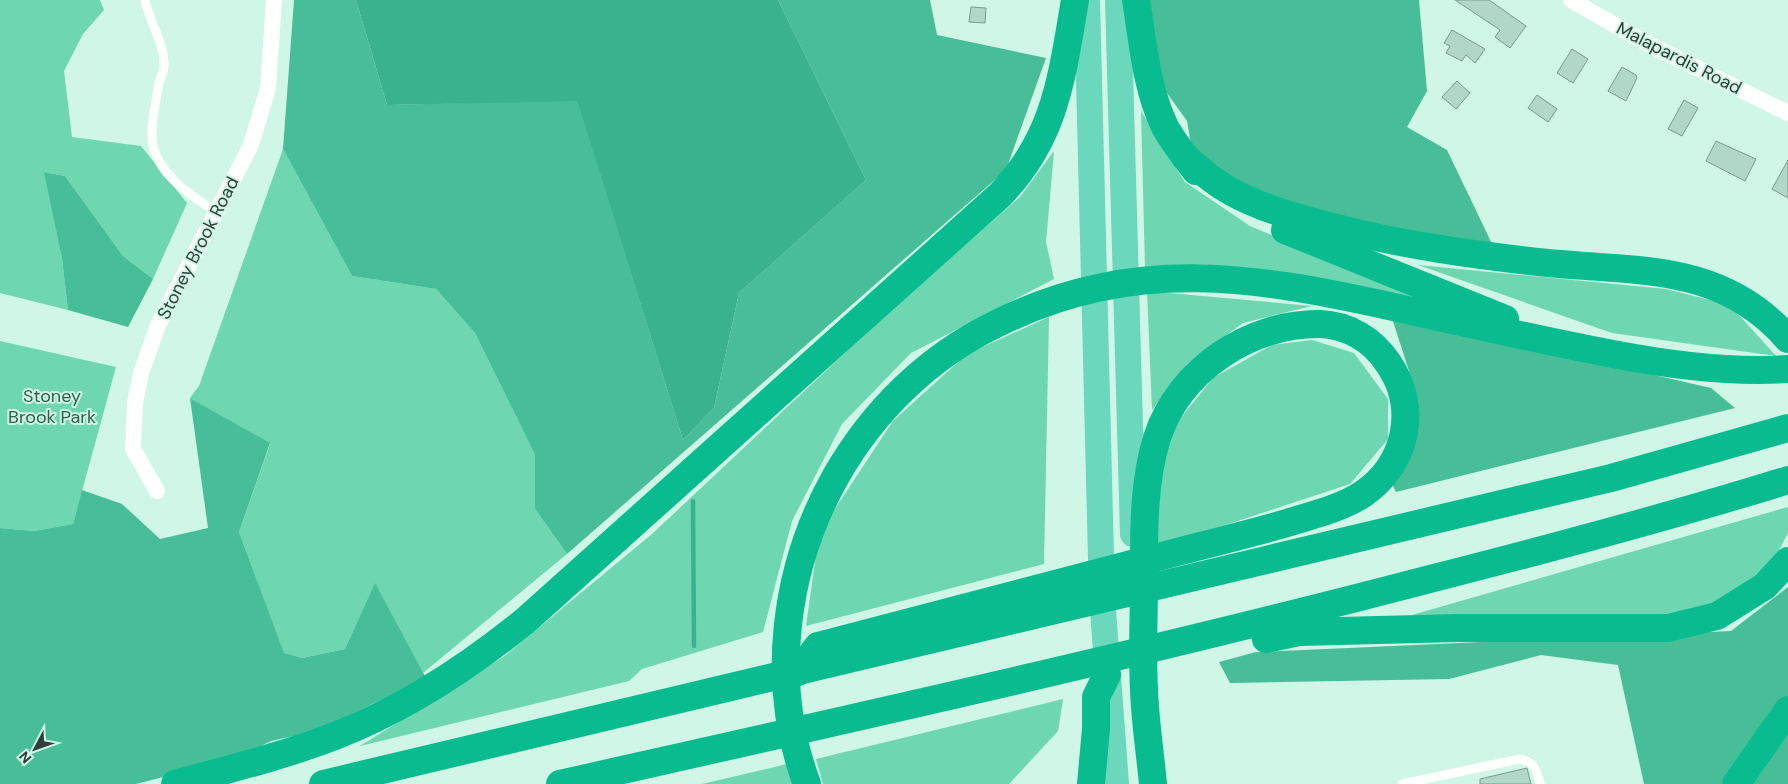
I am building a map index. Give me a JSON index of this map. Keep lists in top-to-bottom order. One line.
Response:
{"streets":{"street":["Malapardis Road","Stoney Brook Road"]},"parks":["Stoney Brook Park"],"north":"bottom left"}
